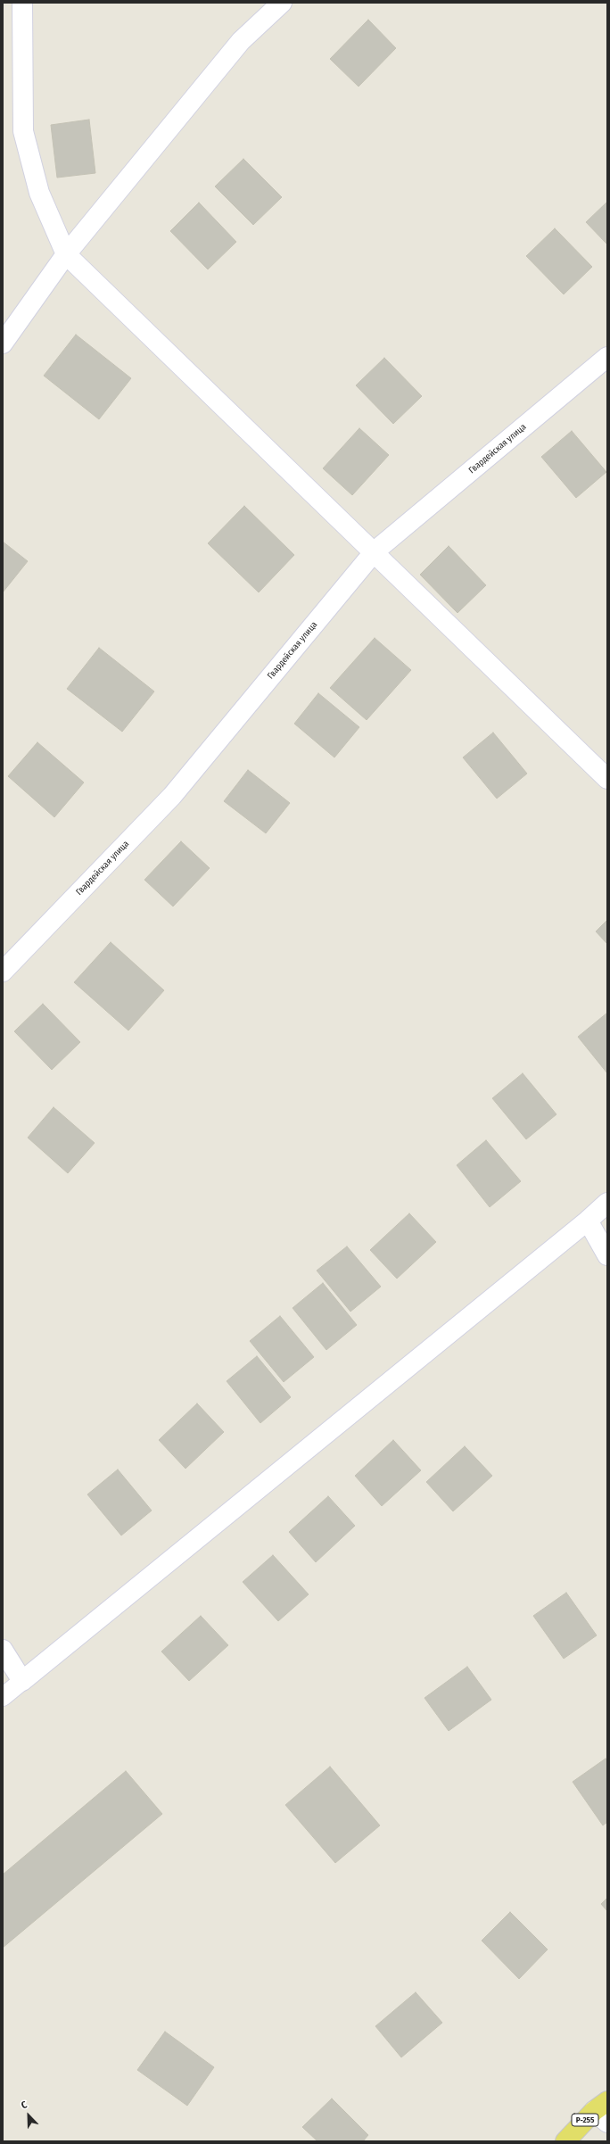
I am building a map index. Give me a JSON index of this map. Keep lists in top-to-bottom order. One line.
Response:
{"streets":{"main road":["Р-255"],"street":["Гвардейская улица"]},"north":"top left"}
